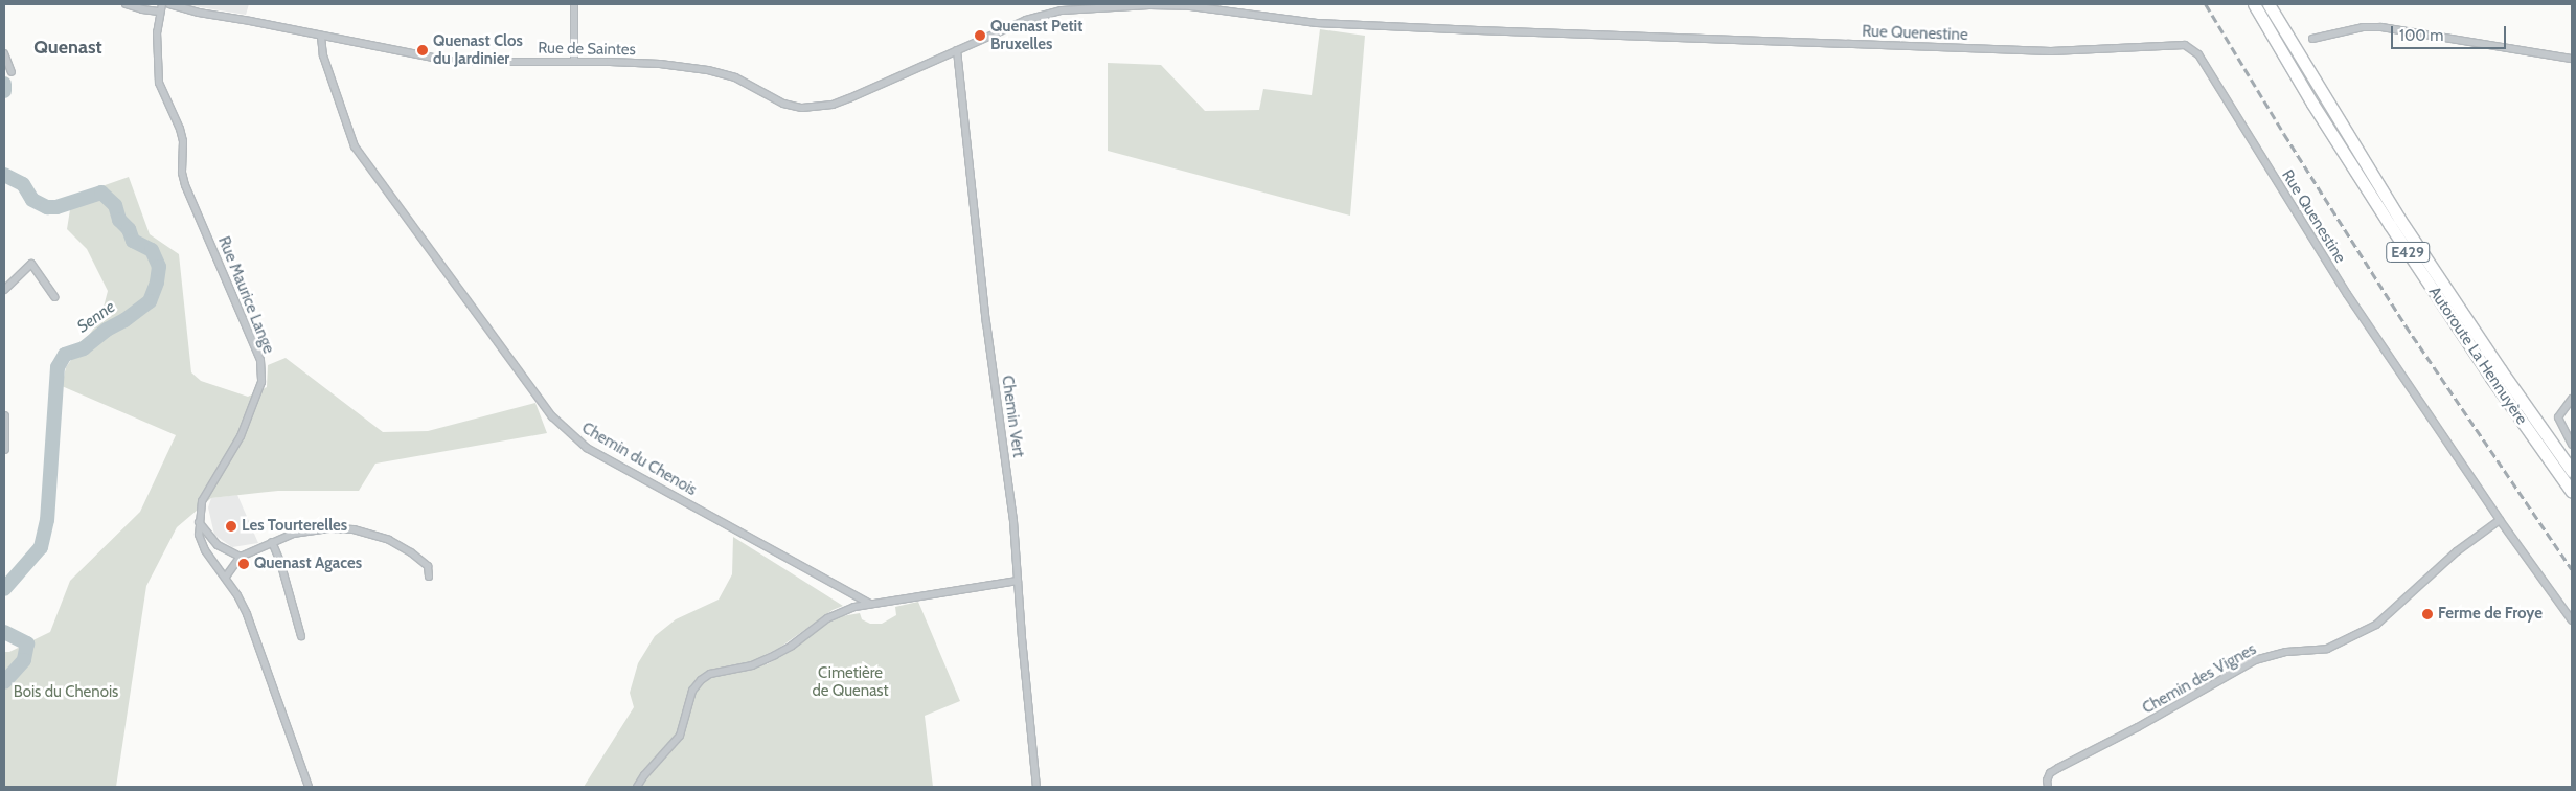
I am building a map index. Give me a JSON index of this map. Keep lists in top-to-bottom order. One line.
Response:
{"streets":{"highway":["E429","Autoroute La Hennuyère"],"street":["Rue Quenestine","Rue de Saintes","Rue Maurice Lange","Chemin Vert","Chemin du Chenois","Chemin des Vignes"]},"crossings":[["Rue Quenestine","Rue de Saintes"],["Rue Quenestine","Chemin Vert"],["Rue Quenestine","Chemin des Vignes"],["Rue de Saintes","Chemin Vert"],["Rue de Saintes","Chemin du Chenois"]],"districts":["Quenast"],"water":["Senne"],"parks":["Cimetière de Quenast","Bois du Chenois"],"places":["Quenast Petit Bruxelles","Quenast Clos du Jardinier","Les Tourterelles","Quenast Agaces","Ferme de Froye"],"scale_bar":"100 m"}
